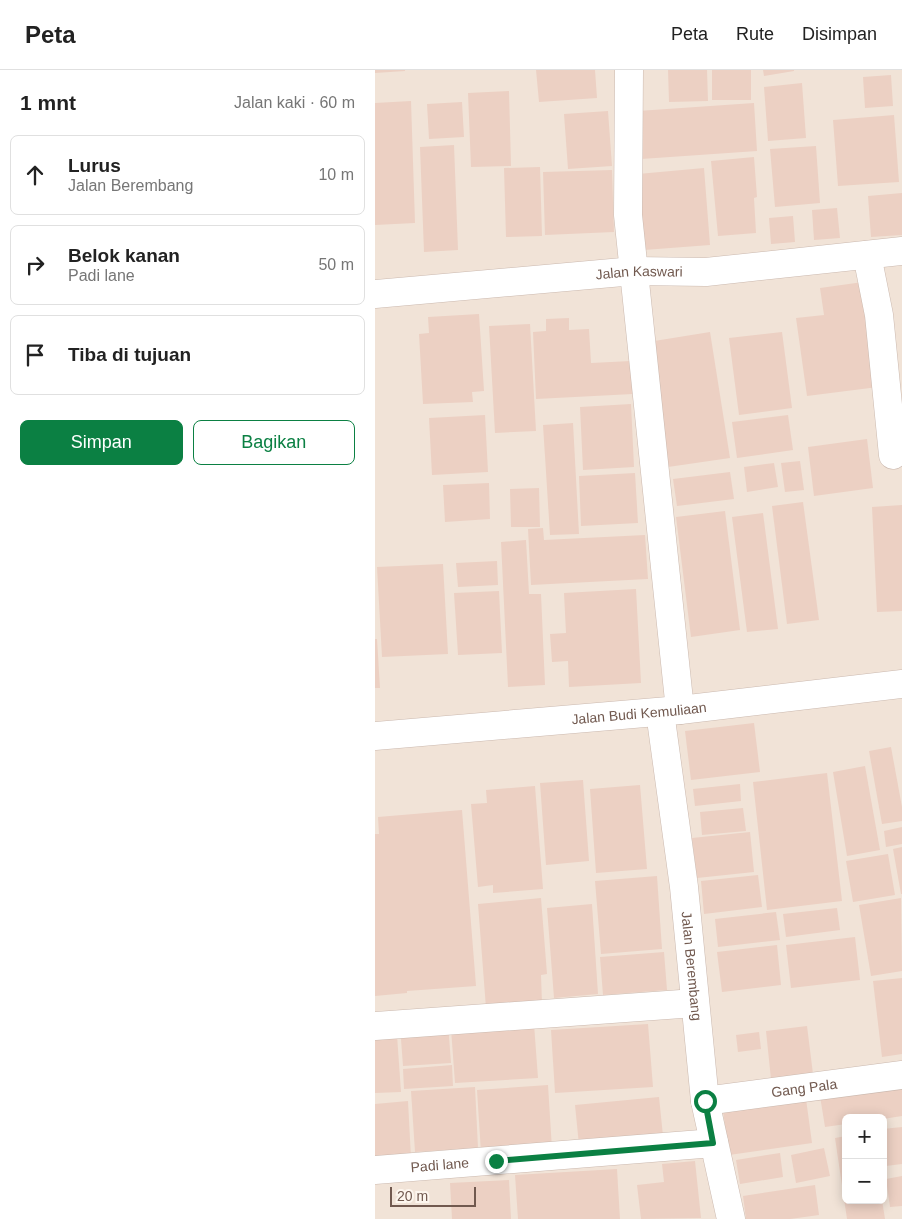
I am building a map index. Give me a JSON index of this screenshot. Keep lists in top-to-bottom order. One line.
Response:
{"streets":{"street":["Jalan Kaswari","Jalan Budi Kemuliaan","Jalan Berembang","Gang Pala","Padi lane"]},"crossings":[["Jalan Kaswari","Jalan Berembang"],["Jalan Budi Kemuliaan","Jalan Berembang"],["Jalan Berembang","Gang Pala"],["Jalan Berembang","Padi lane"]],"scale_bar":"20 m","page":{"header":"Peta","nav":["Peta","Rute","Disimpan"],"heading":["1 mnt","Jalan kaki · 60 m"],"list":[["Lurus","Jalan Berembang","10 m"],["Belok kanan","Padi lane","50 m"],"Tiba di tujuan"],"buttons":["Simpan","Bagikan"],"map_buttons":["+","−"],"scale":"20 m"}}
